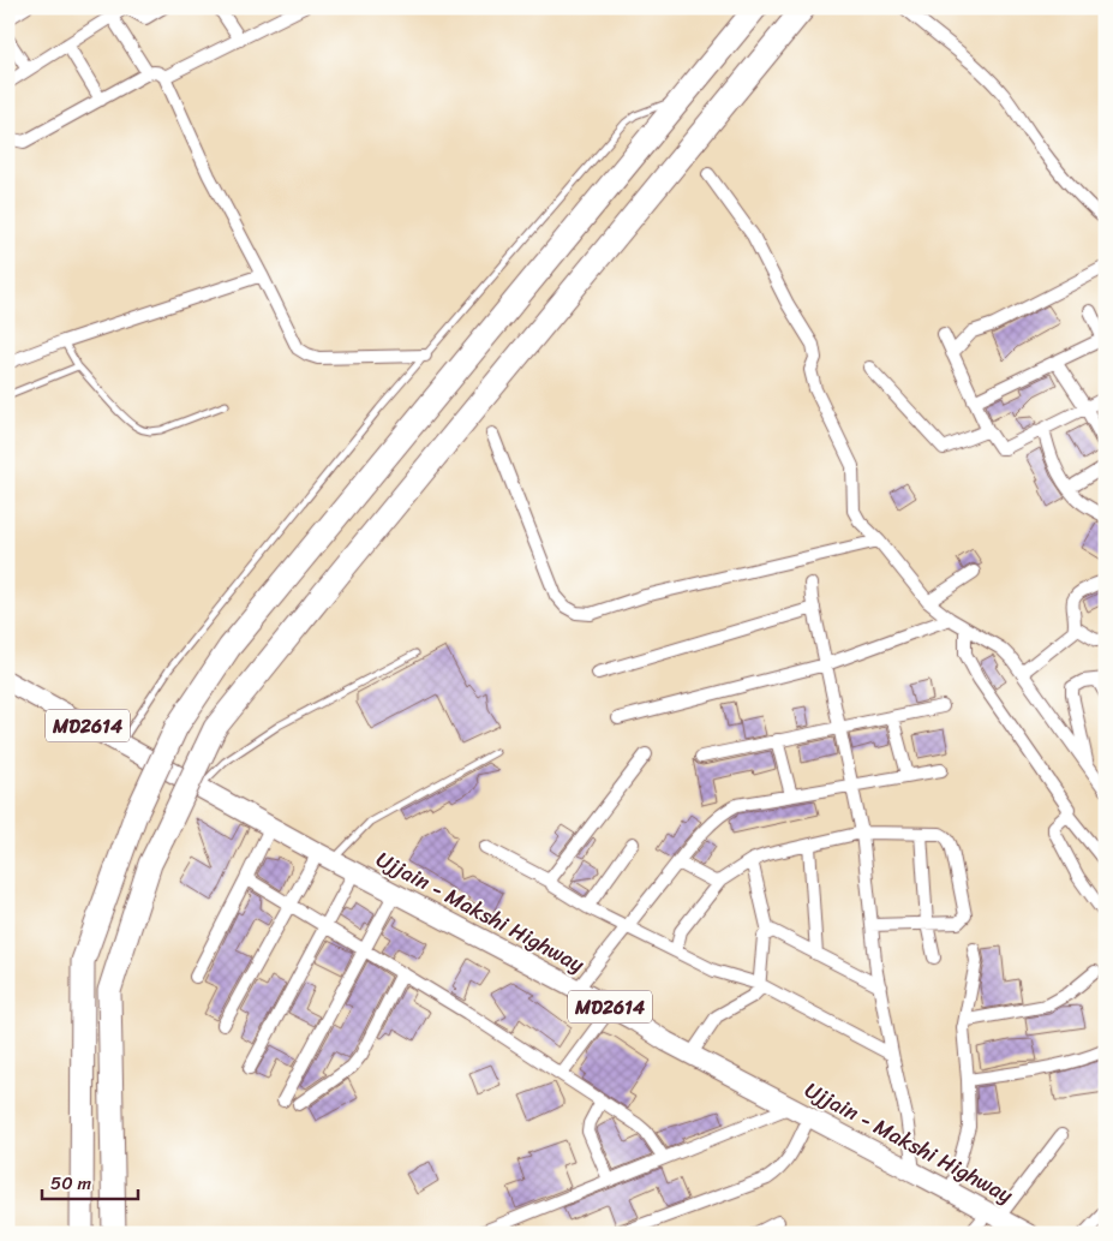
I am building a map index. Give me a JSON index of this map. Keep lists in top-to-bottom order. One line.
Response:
{"streets":{"main road":["MD2614","Ujjain - Makshi Highway"]},"scale_bar":"50 m"}
